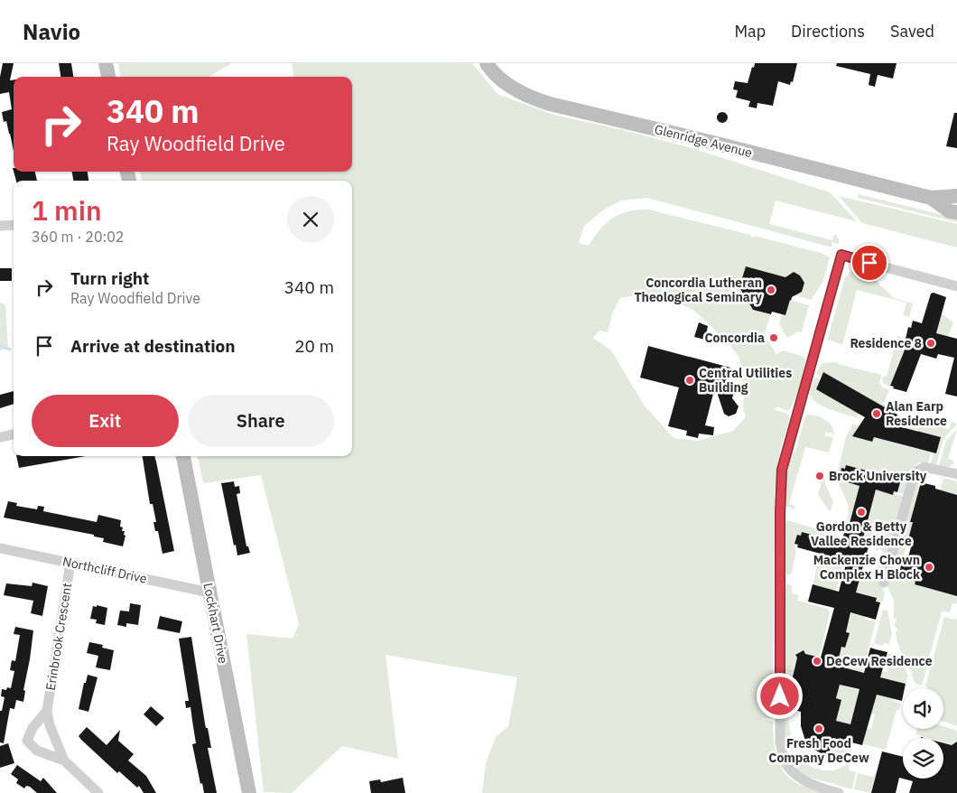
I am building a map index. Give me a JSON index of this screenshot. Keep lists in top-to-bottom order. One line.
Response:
{"streets":{"main road":["Glenridge Avenue","Lockhart Drive"],"street":["Northcliff Drive","Erinbrook Crescent"]},"crossings":[["Northcliff Drive","Lockhart Drive"],["Northcliff Drive","Erinbrook Crescent"]],"places":["Concordia Lutheran Theological Seminary","Concordia","Residence 8","Central Utilities Building","Alan Earp Residence","Brock University","Gordon & Betty Vallee Residence","Mackenzie Chown Complex H Block","DeCew Residence","Fresh Food Company DeCew"],"page":{"header":"Navio","nav":["Map","Directions","Saved"],"turn":["340 m","Ray Woodfield Drive"],"heading":["1 min","360 m · 20:02"],"list":[{"name":"Turn right","note":"Ray Woodfield Drive","value":"340 m"},{"name":"Arrive at destination","value":"20 m"}],"buttons":["Exit","Share"]}}
